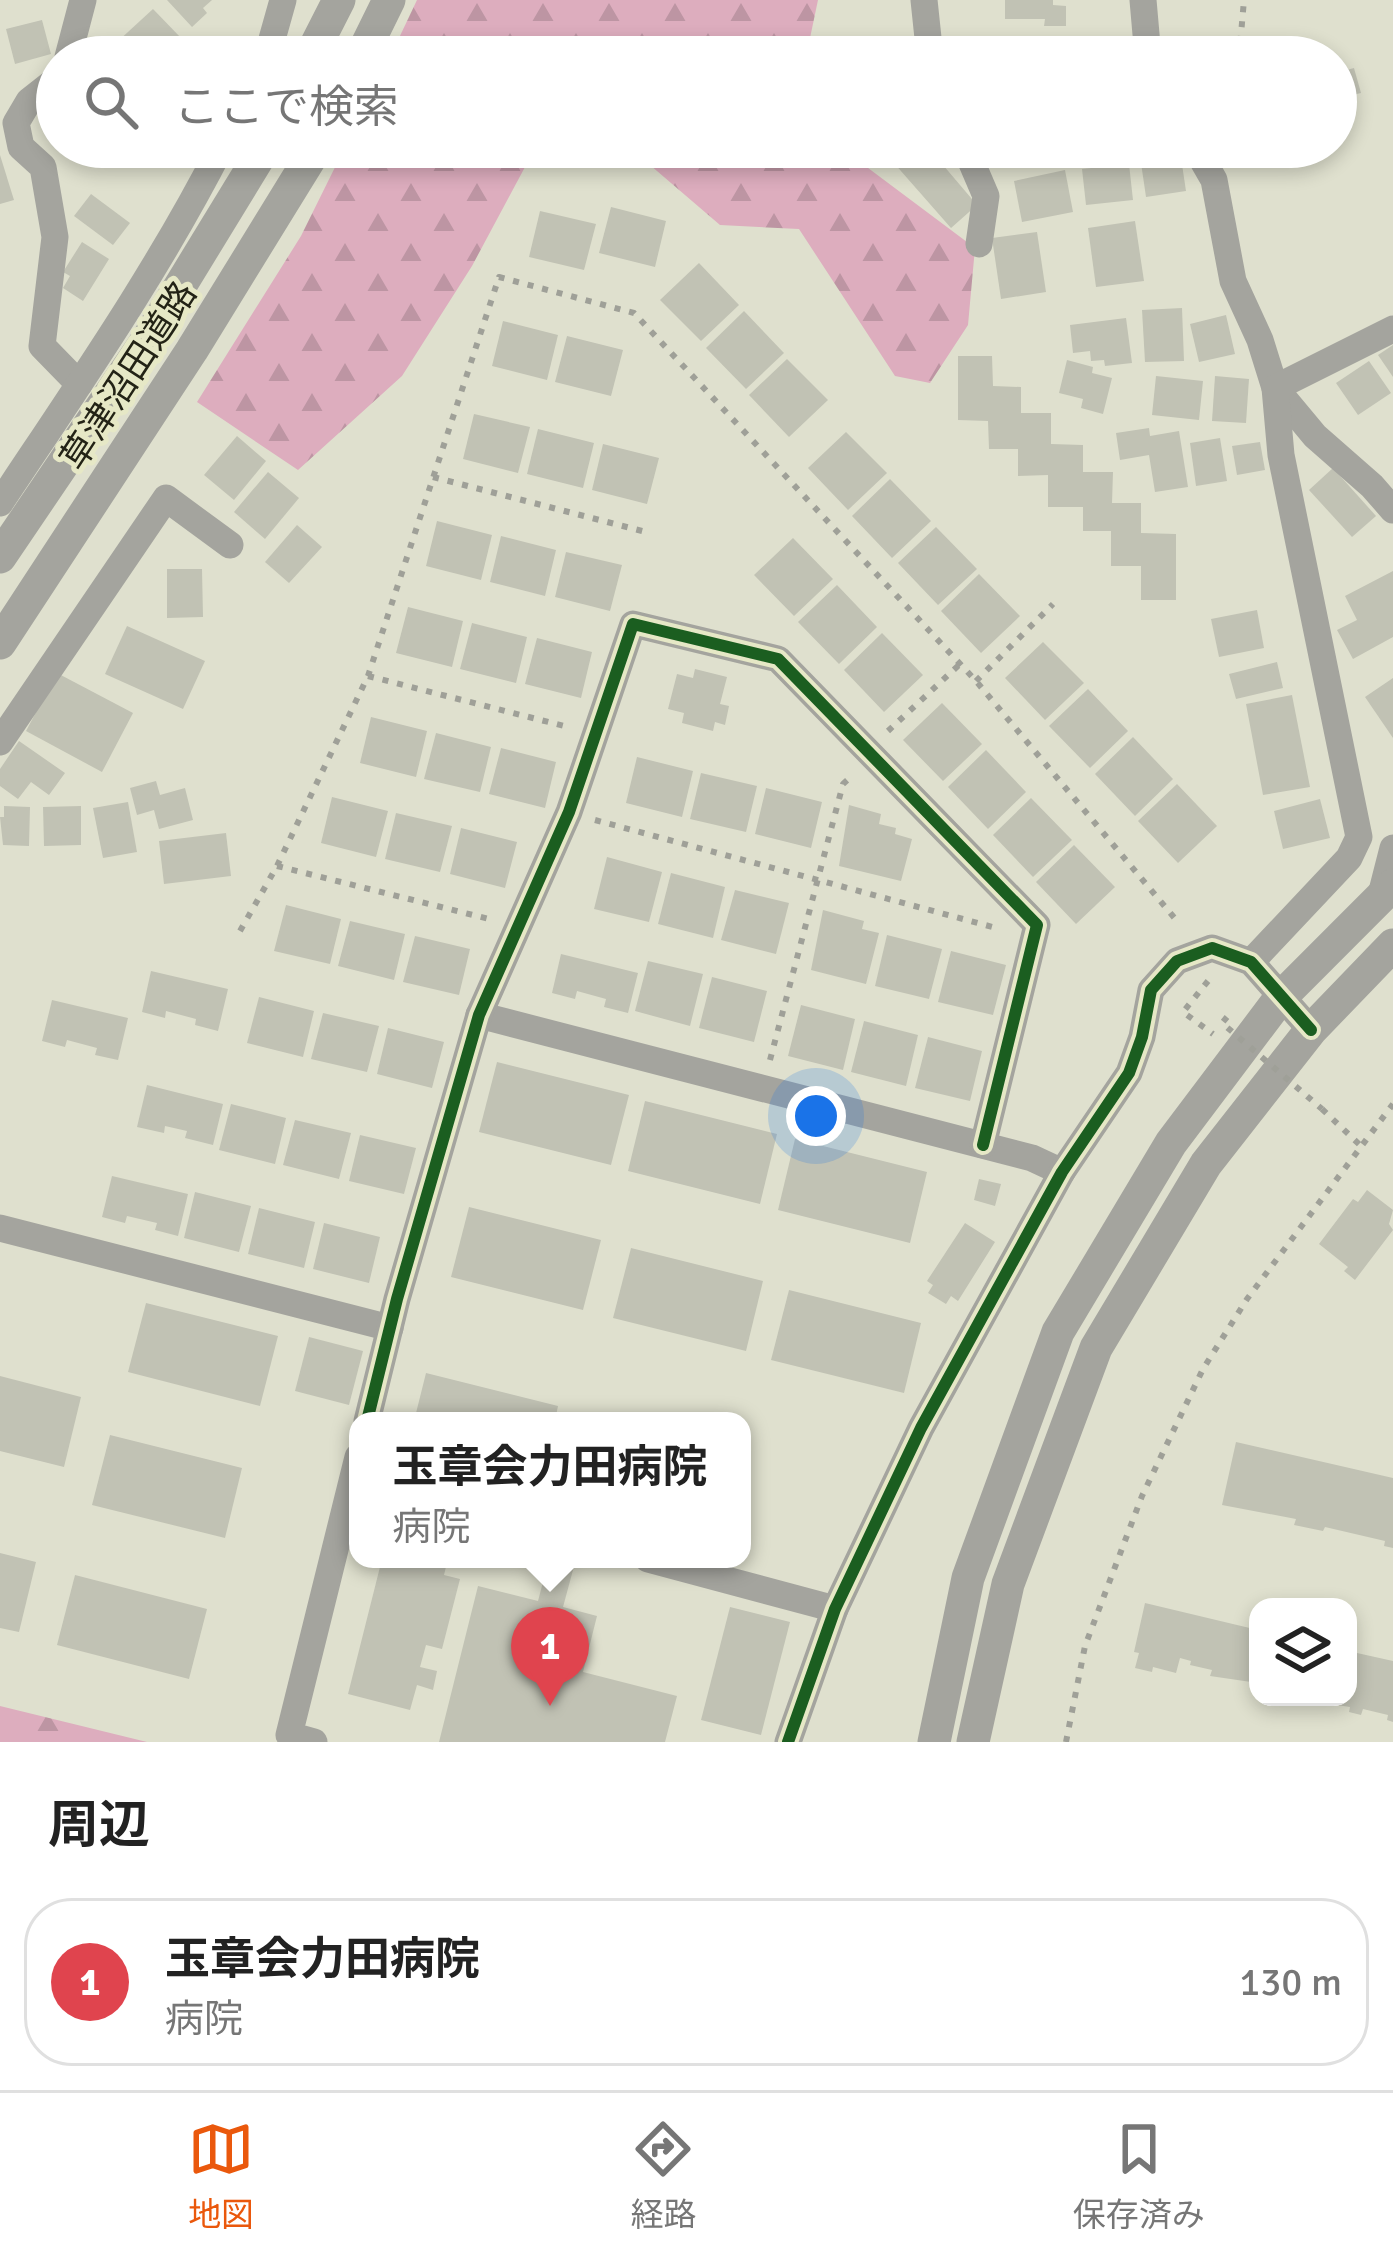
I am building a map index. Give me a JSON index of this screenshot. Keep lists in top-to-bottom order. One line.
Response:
{"streets":{"street":["草津沼田道路"]},"page":{"search":"ここで検索","popup":["玉章会力田病院","病院"],"pins":"1","heading":"周辺","list":[{"mark":"1","name":"玉章会力田病院","note":"病院","value":"130 m"}],"nav":["地図","経路","保存済み"]}}
